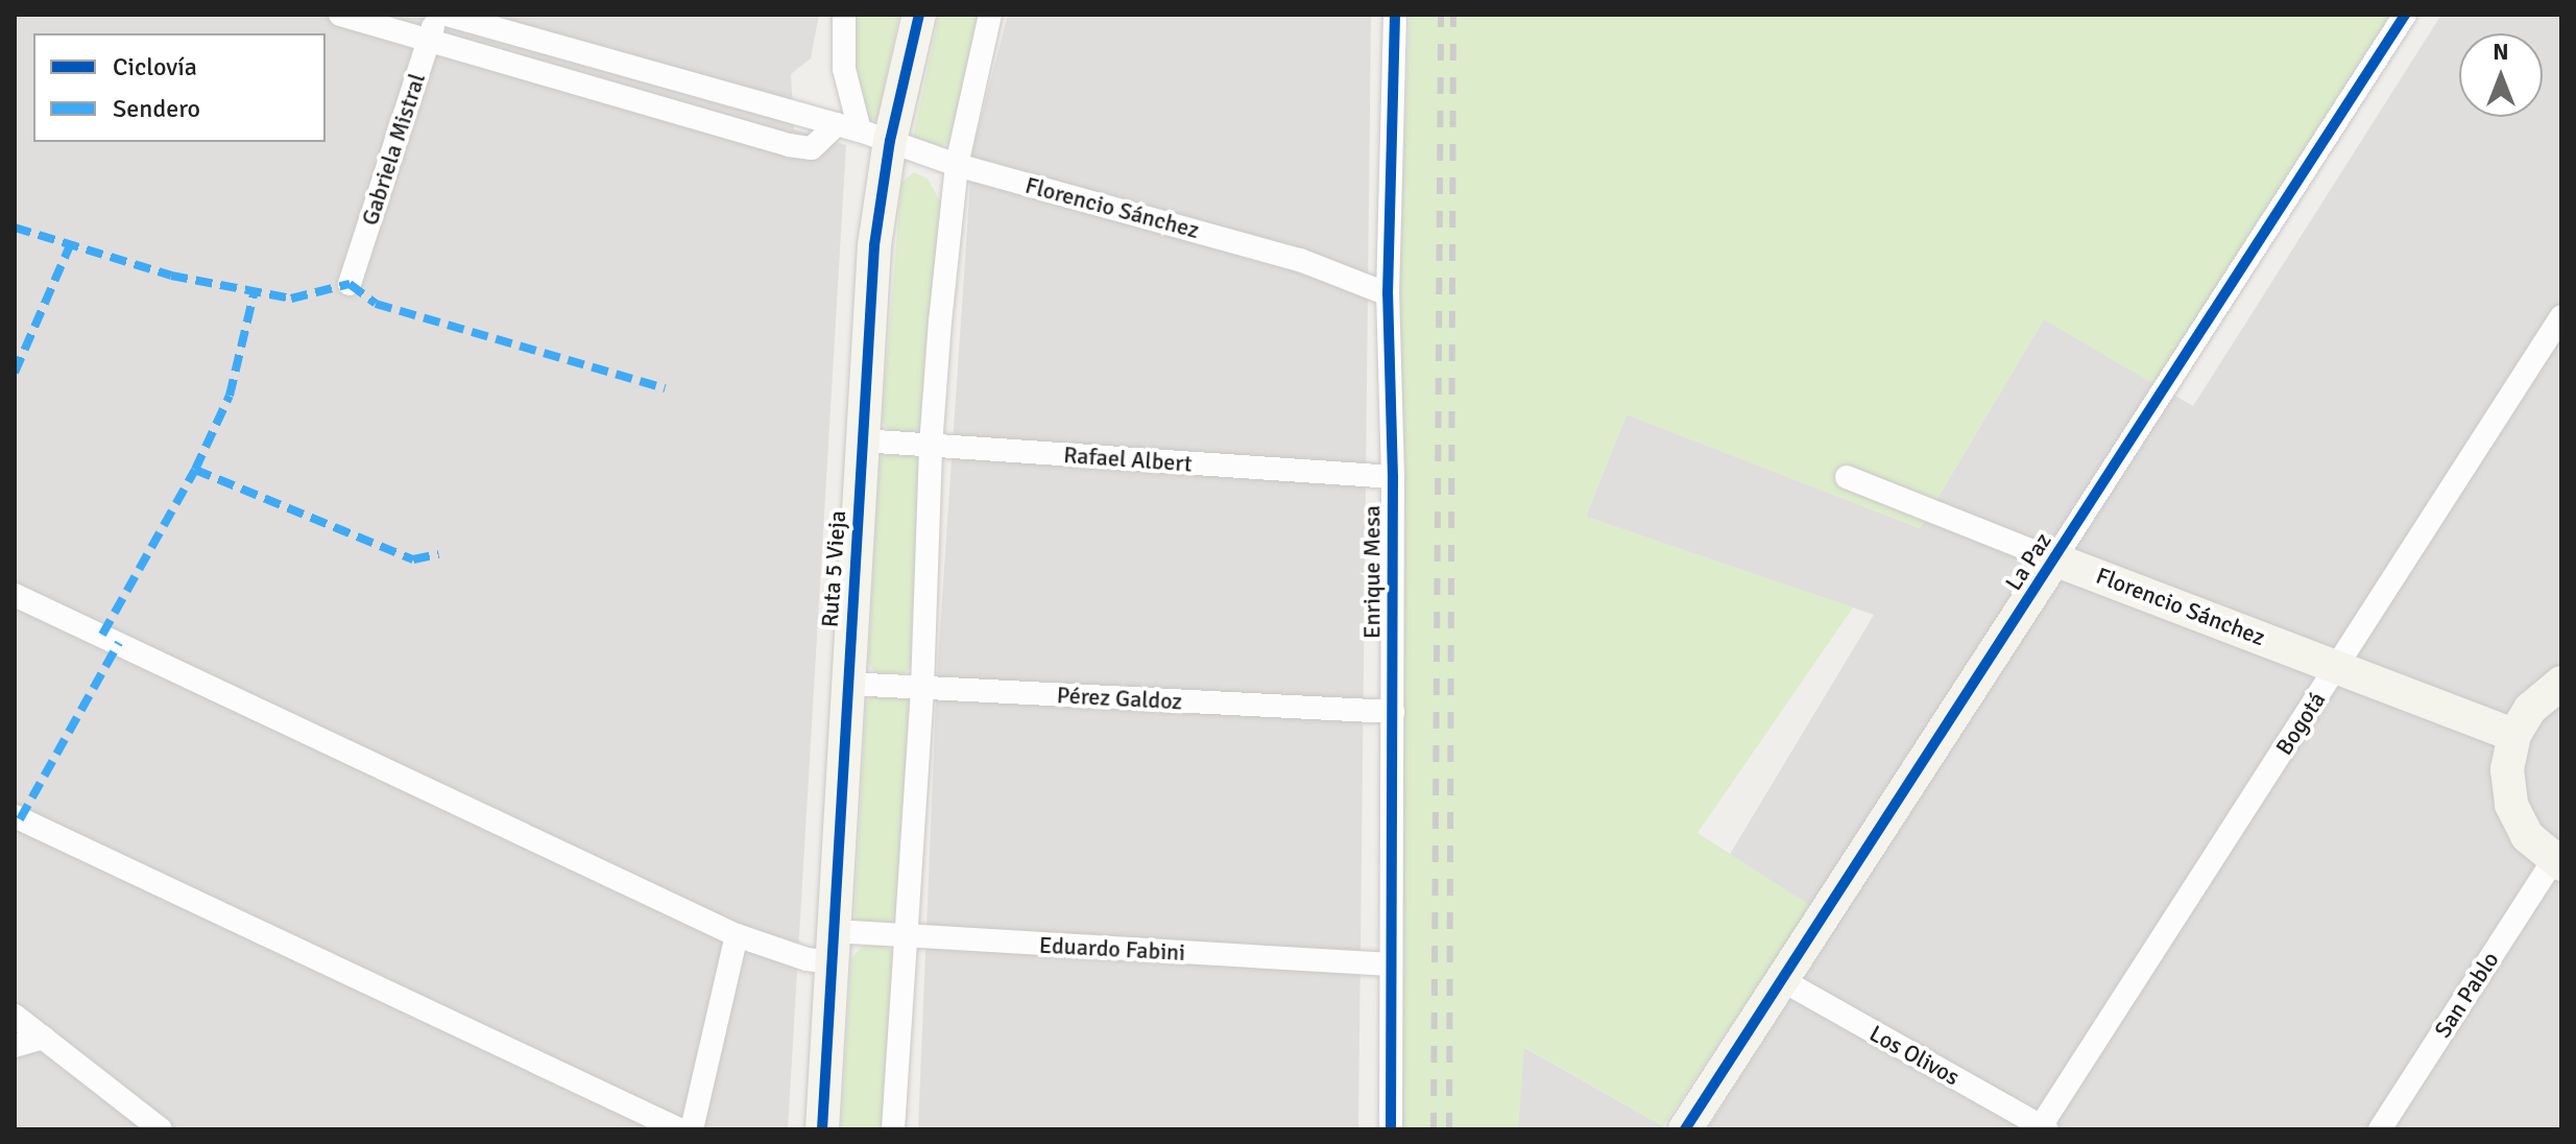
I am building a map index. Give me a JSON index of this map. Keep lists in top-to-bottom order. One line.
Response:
{"streets":{"street":["Gabriela Mistral","Florencio Sánchez","Rafael Albert","La Paz","Ruta 5 Vieja","Enrique Mesa","Pérez Galdoz","Bogotá","Eduardo Fabini","San Pablo","Los Olivos"]},"crossings":[["Florencio Sánchez","La Paz"],["Florencio Sánchez","Ruta 5 Vieja"],["Florencio Sánchez","Enrique Mesa"],["Florencio Sánchez","Bogotá"],["Rafael Albert","Ruta 5 Vieja"],["Rafael Albert","Enrique Mesa"],["La Paz","Los Olivos"],["Ruta 5 Vieja","Pérez Galdoz"],["Ruta 5 Vieja","Eduardo Fabini"],["Enrique Mesa","Pérez Galdoz"],["Enrique Mesa","Eduardo Fabini"],["Bogotá","Los Olivos"]],"legend":["Ciclovía","Sendero"],"north":"top"}
